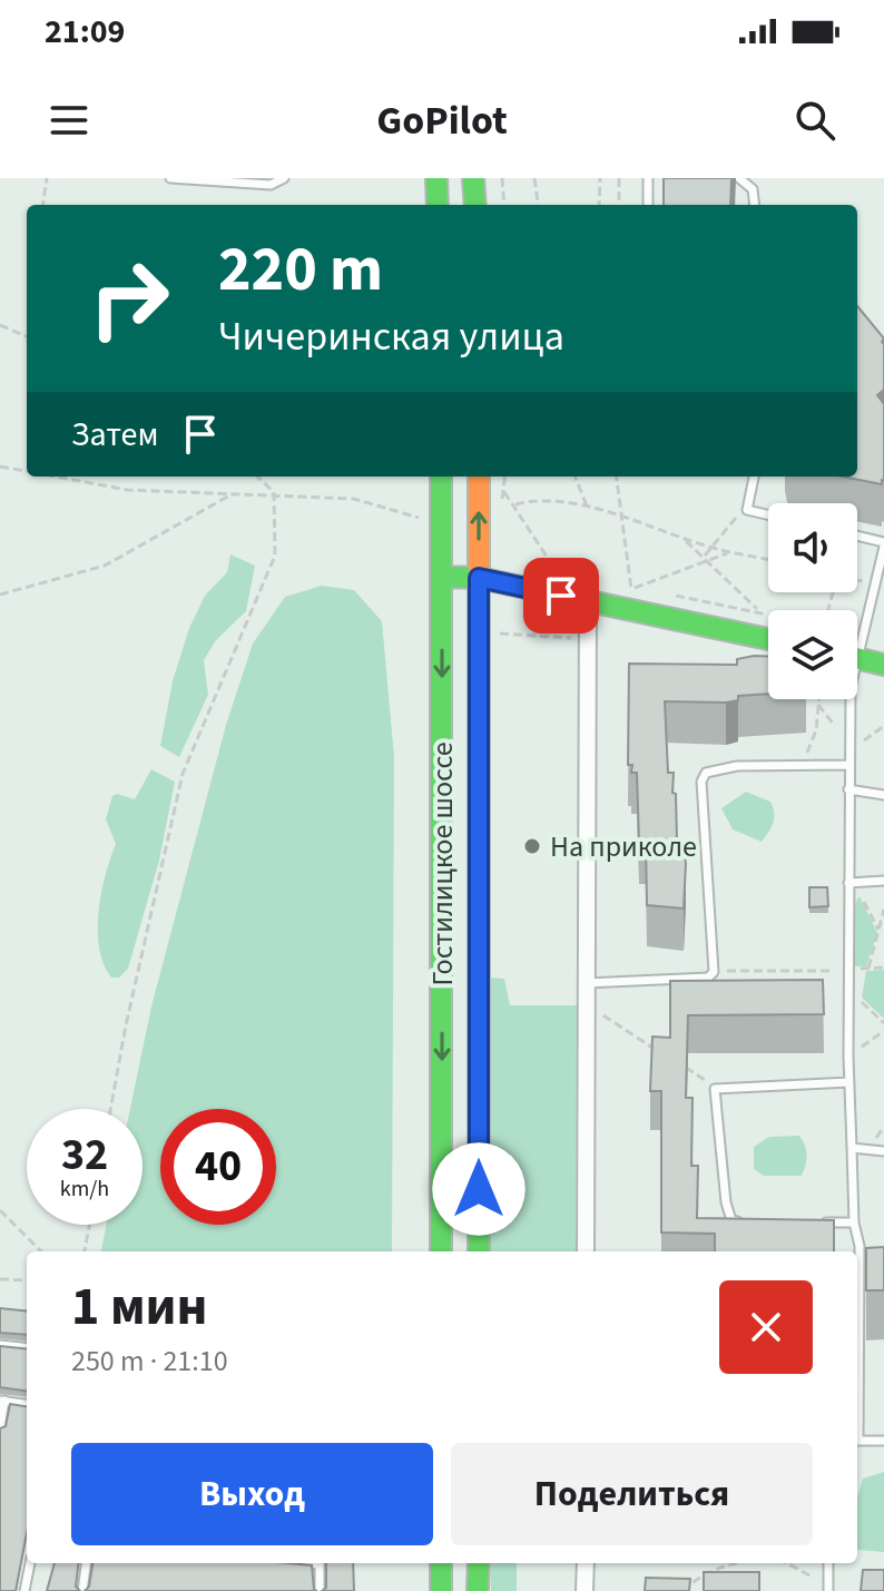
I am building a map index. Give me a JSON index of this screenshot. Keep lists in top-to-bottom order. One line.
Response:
{"streets":{"street":["Гостилицкое шоссе"]},"places":["На приколе"],"page":{"status":"21:09","header":"GoPilot","turn":["220 m","Чичеринская улица"],"then":"Затем","speed":"32 km/h","limit":"40","heading":["1 мин","250 m · 21:10"],"buttons":["Выход","Поделиться"]}}
